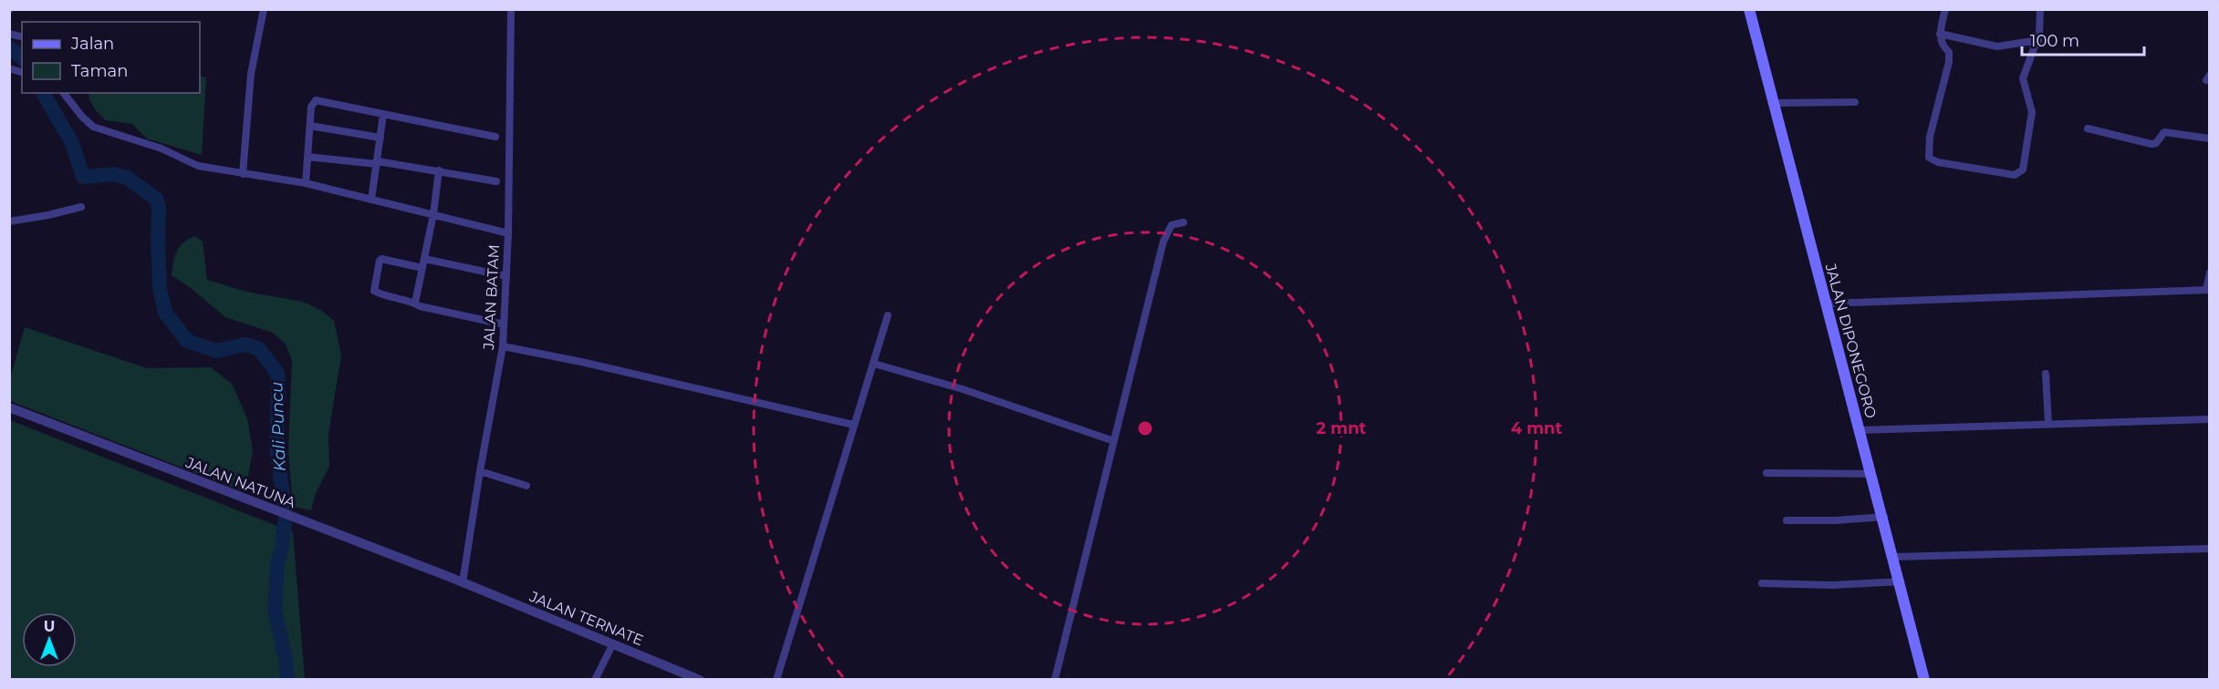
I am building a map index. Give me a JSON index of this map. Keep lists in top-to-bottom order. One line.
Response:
{"streets":{"main road":["JALAN DIPONEGORO"],"street":["JALAN BATAM","JALAN NATUNA","JALAN TERNATE"]},"crossings":[["JALAN BATAM","JALAN NATUNA"],["JALAN BATAM","JALAN TERNATE"],["JALAN NATUNA","JALAN TERNATE"]],"water":["Kali Puncu"],"legend":["Jalan","Taman"],"scale_bar":"100 m","north":"top","rings":["2 mnt","4 mnt"]}
